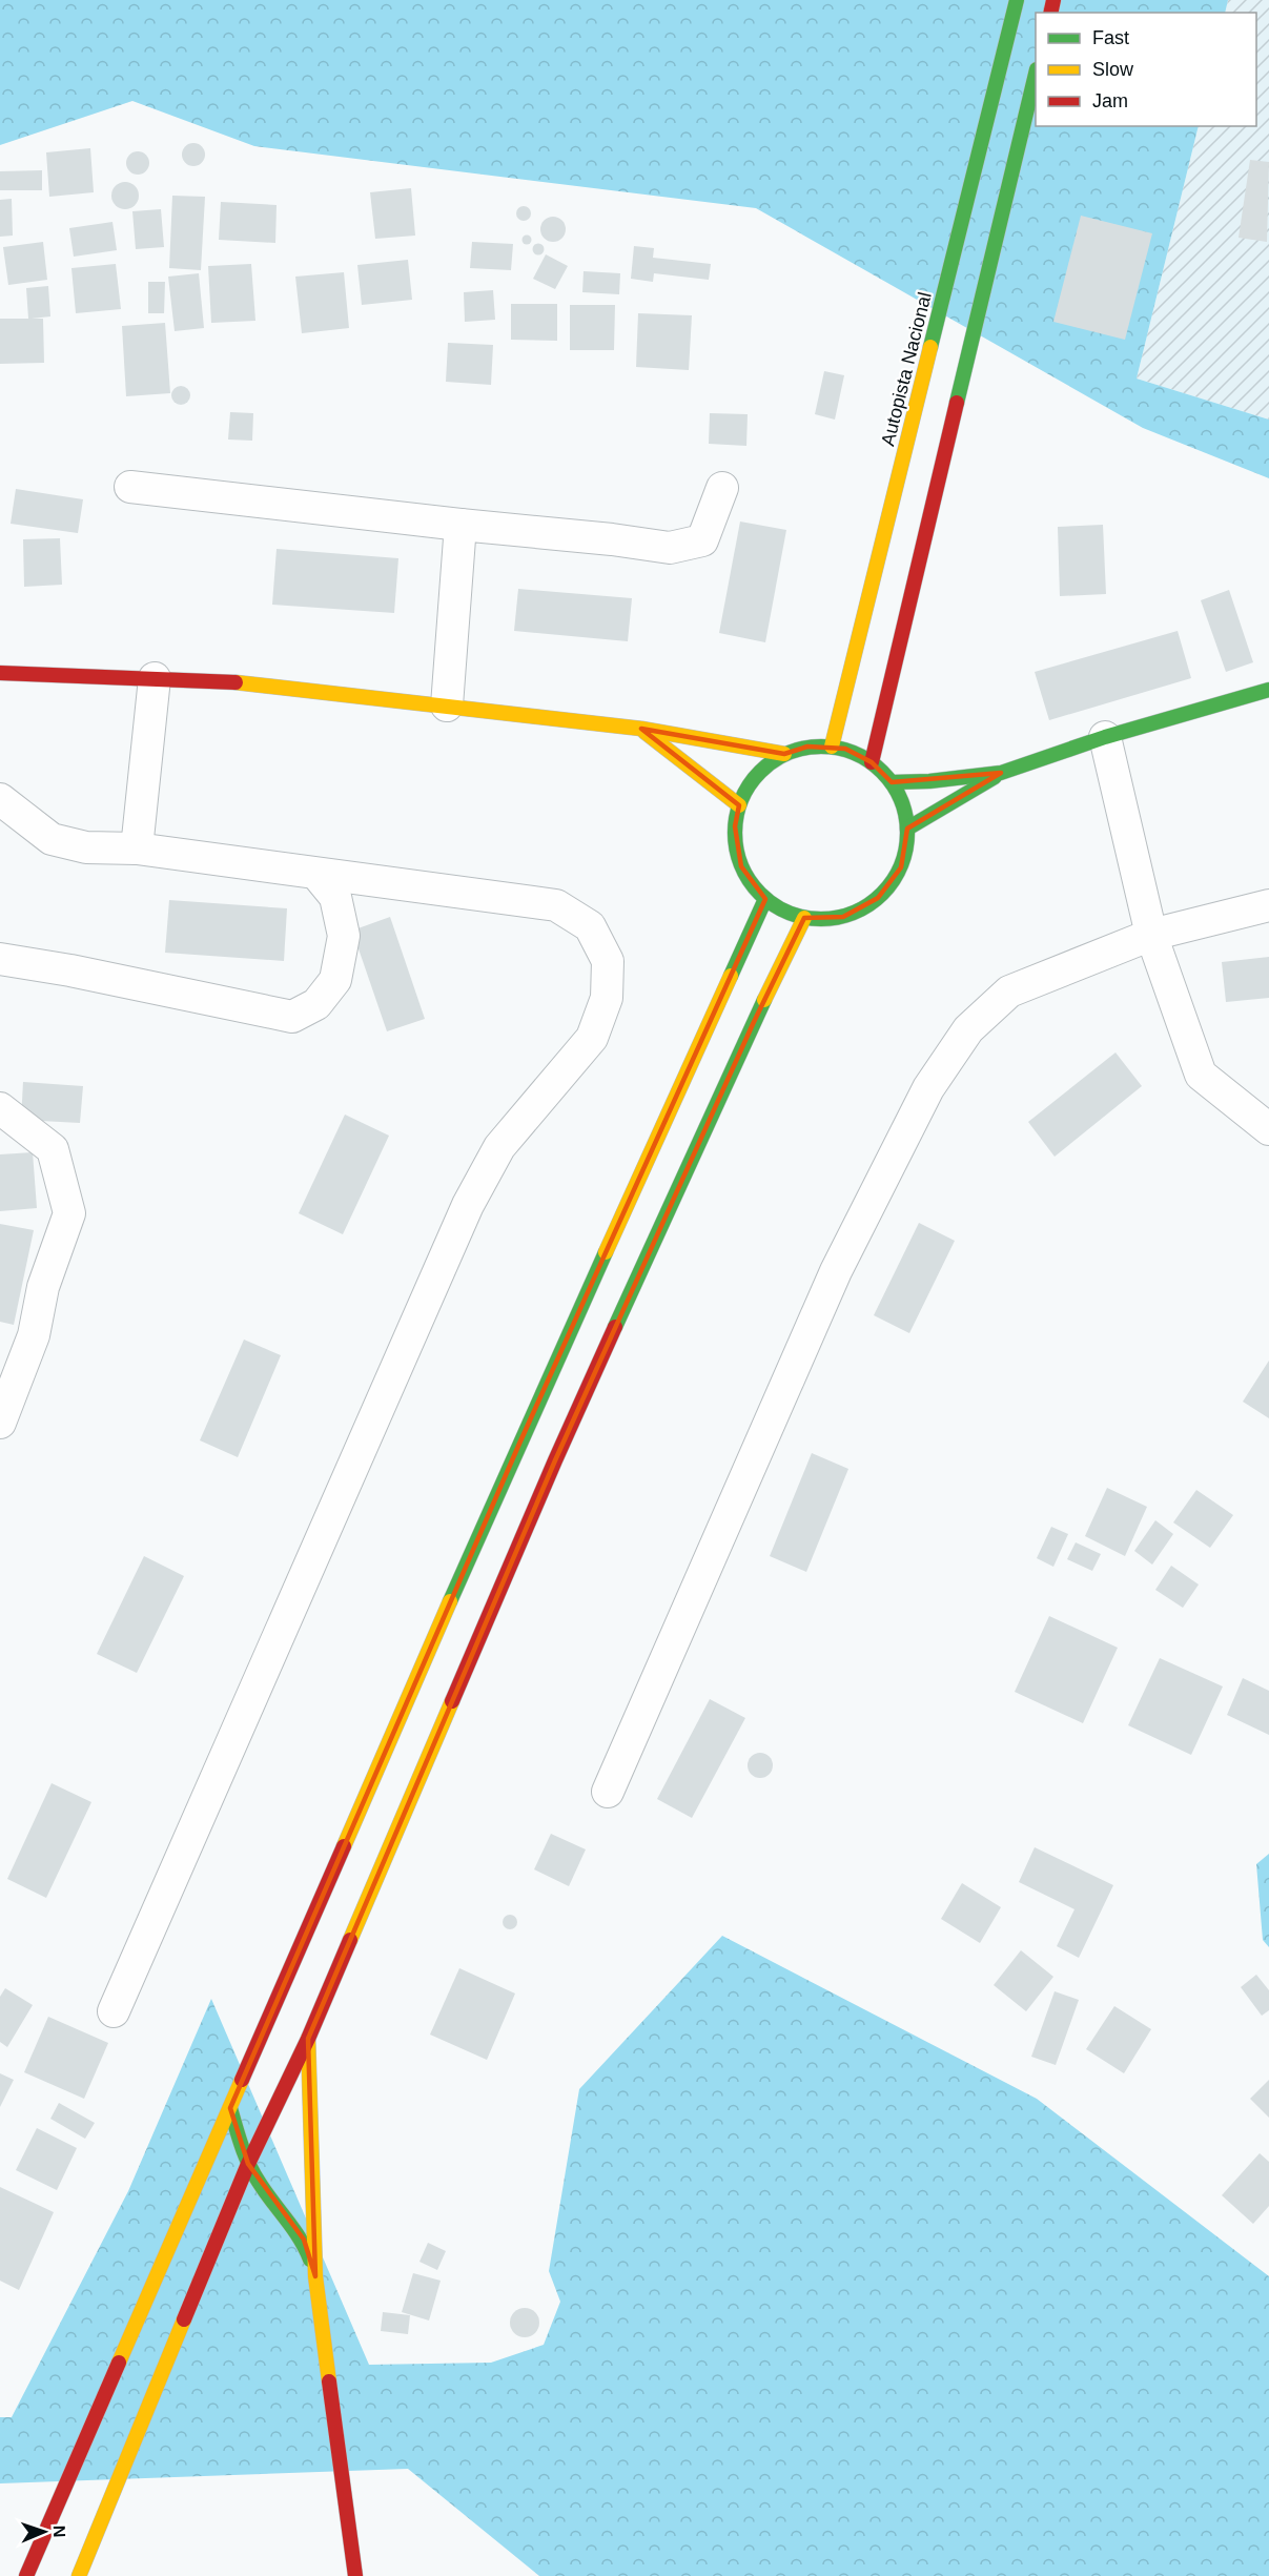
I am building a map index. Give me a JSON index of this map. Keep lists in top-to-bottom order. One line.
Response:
{"streets":{"main road":["Autopista Nacional"]},"legend":["Fast","Slow","Jam"],"north":"right"}
